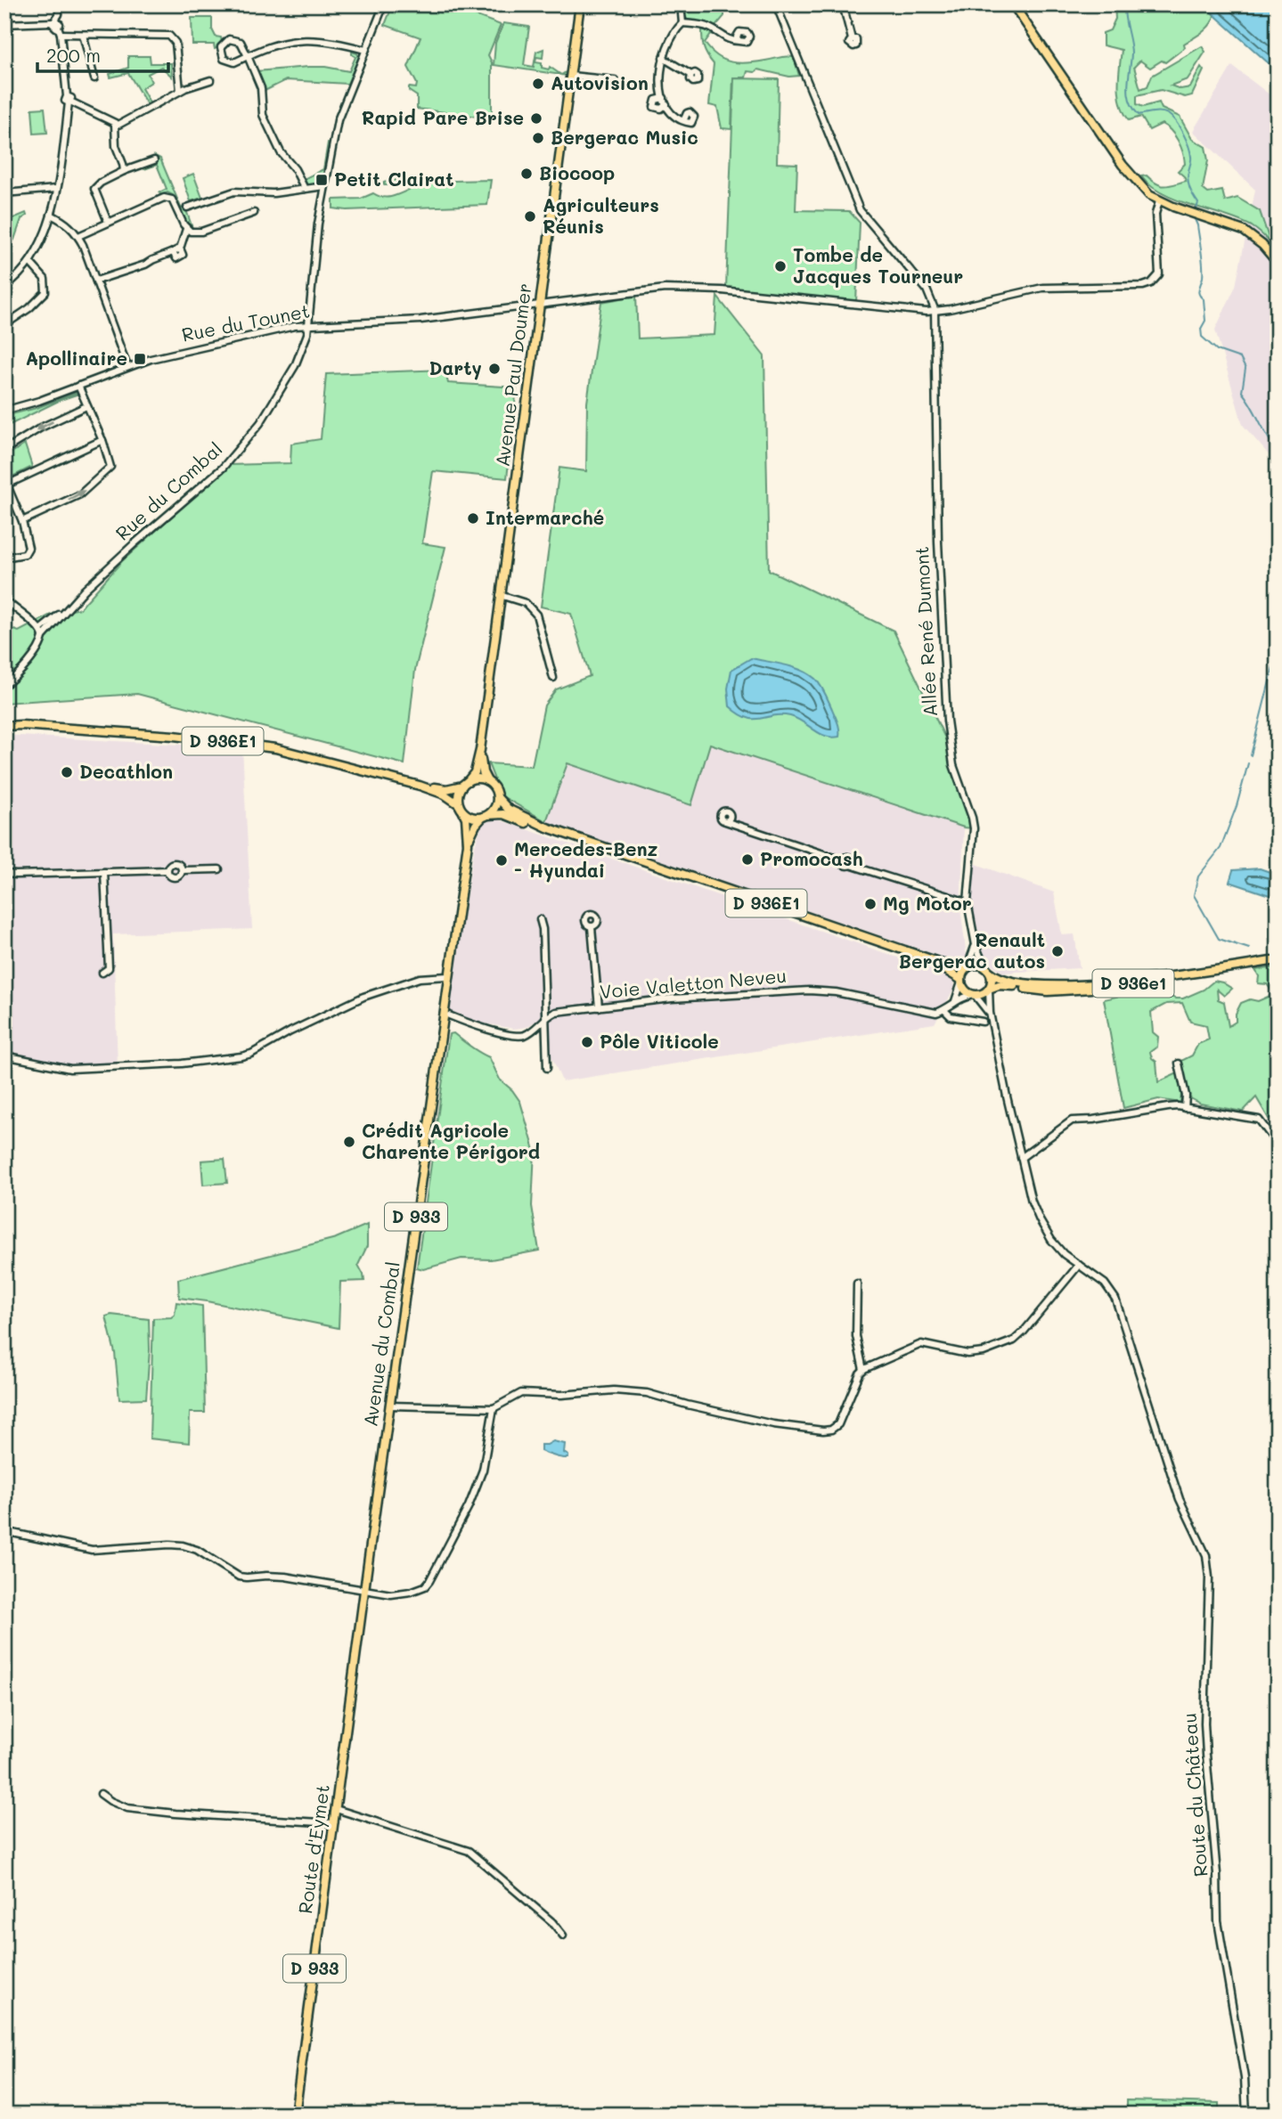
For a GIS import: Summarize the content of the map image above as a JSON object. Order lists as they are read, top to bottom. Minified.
{"streets":{"main road":["Avenue Paul Doumer","D 936E1","D 936e1","D 933","Avenue du Combal","Route d'Eymet"],"street":["Rue du Tounet","Rue du Combal","Allée René Dumont","Voie Valetton Neveu","Route du Château"]},"crossings":[["Rue du Tounet","Avenue Paul Doumer"],["Rue du Tounet","Rue du Combal"],["Rue du Tounet","Allée René Dumont"],["Allée René Dumont","D 936E1"],["Allée René Dumont","D 936e1"],["Allée René Dumont","Route du Château"],["D 936E1","D 936e1"],["D 936E1","D 933"],["D 936E1","Route du Château"],["D 936e1","Route du Château"],["D 933","Avenue du Combal"],["Avenue du Combal","Route d'Eymet"]],"places":{"other":["Autovision","Rapid Pare Brise","Bergerac Music","Biocoop","Agriculteurs Réunis","Tombe de Jacques Tourneur","Darty","Intermarché","Decathlon","Promocash","Mercedes-Benz - Hyundai","Mg Motor","Renault Bergerac autos","Pôle Viticole","Crédit Agricole Charente Périgord"],"transit":["Petit Clairat","Apollinaire"]},"scale_bar":"200 m"}
